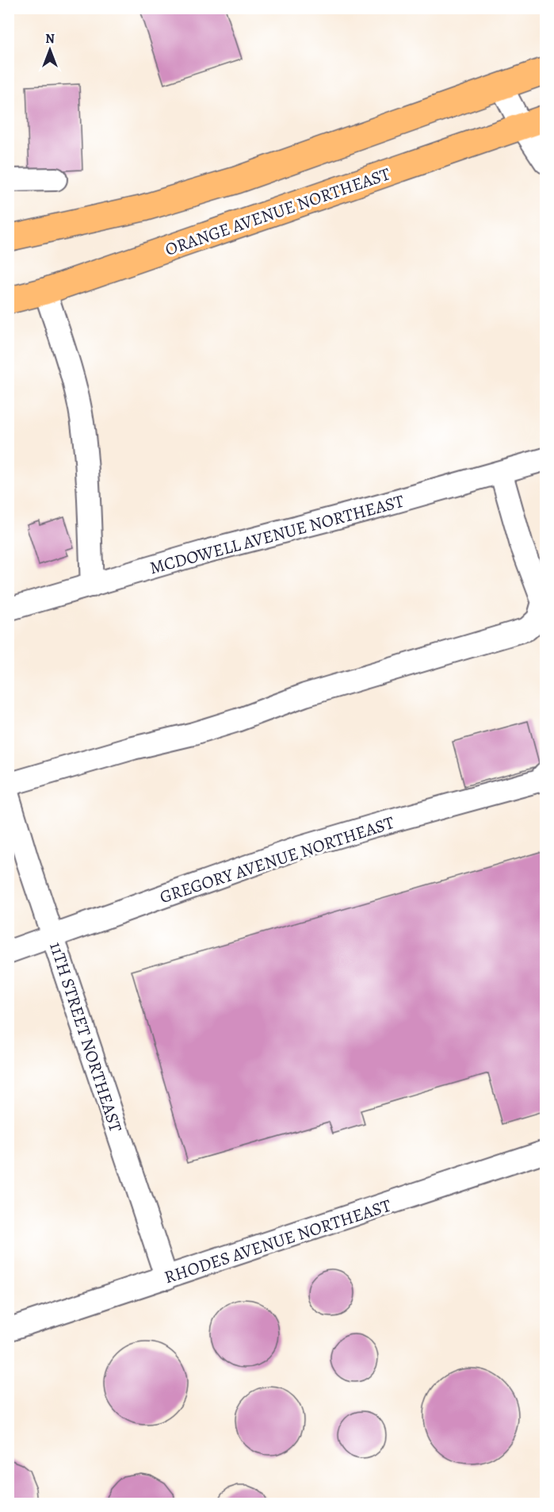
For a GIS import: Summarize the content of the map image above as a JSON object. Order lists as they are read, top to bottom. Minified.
{"streets":{"highway":["ORANGE AVENUE NORTHEAST"],"street":["MCDOWELL AVENUE NORTHEAST","GREGORY AVENUE NORTHEAST","11TH STREET NORTHEAST","RHODES AVENUE NORTHEAST"]},"crossings":[["GREGORY AVENUE NORTHEAST","11TH STREET NORTHEAST"],["11TH STREET NORTHEAST","RHODES AVENUE NORTHEAST"]],"north":"top"}
